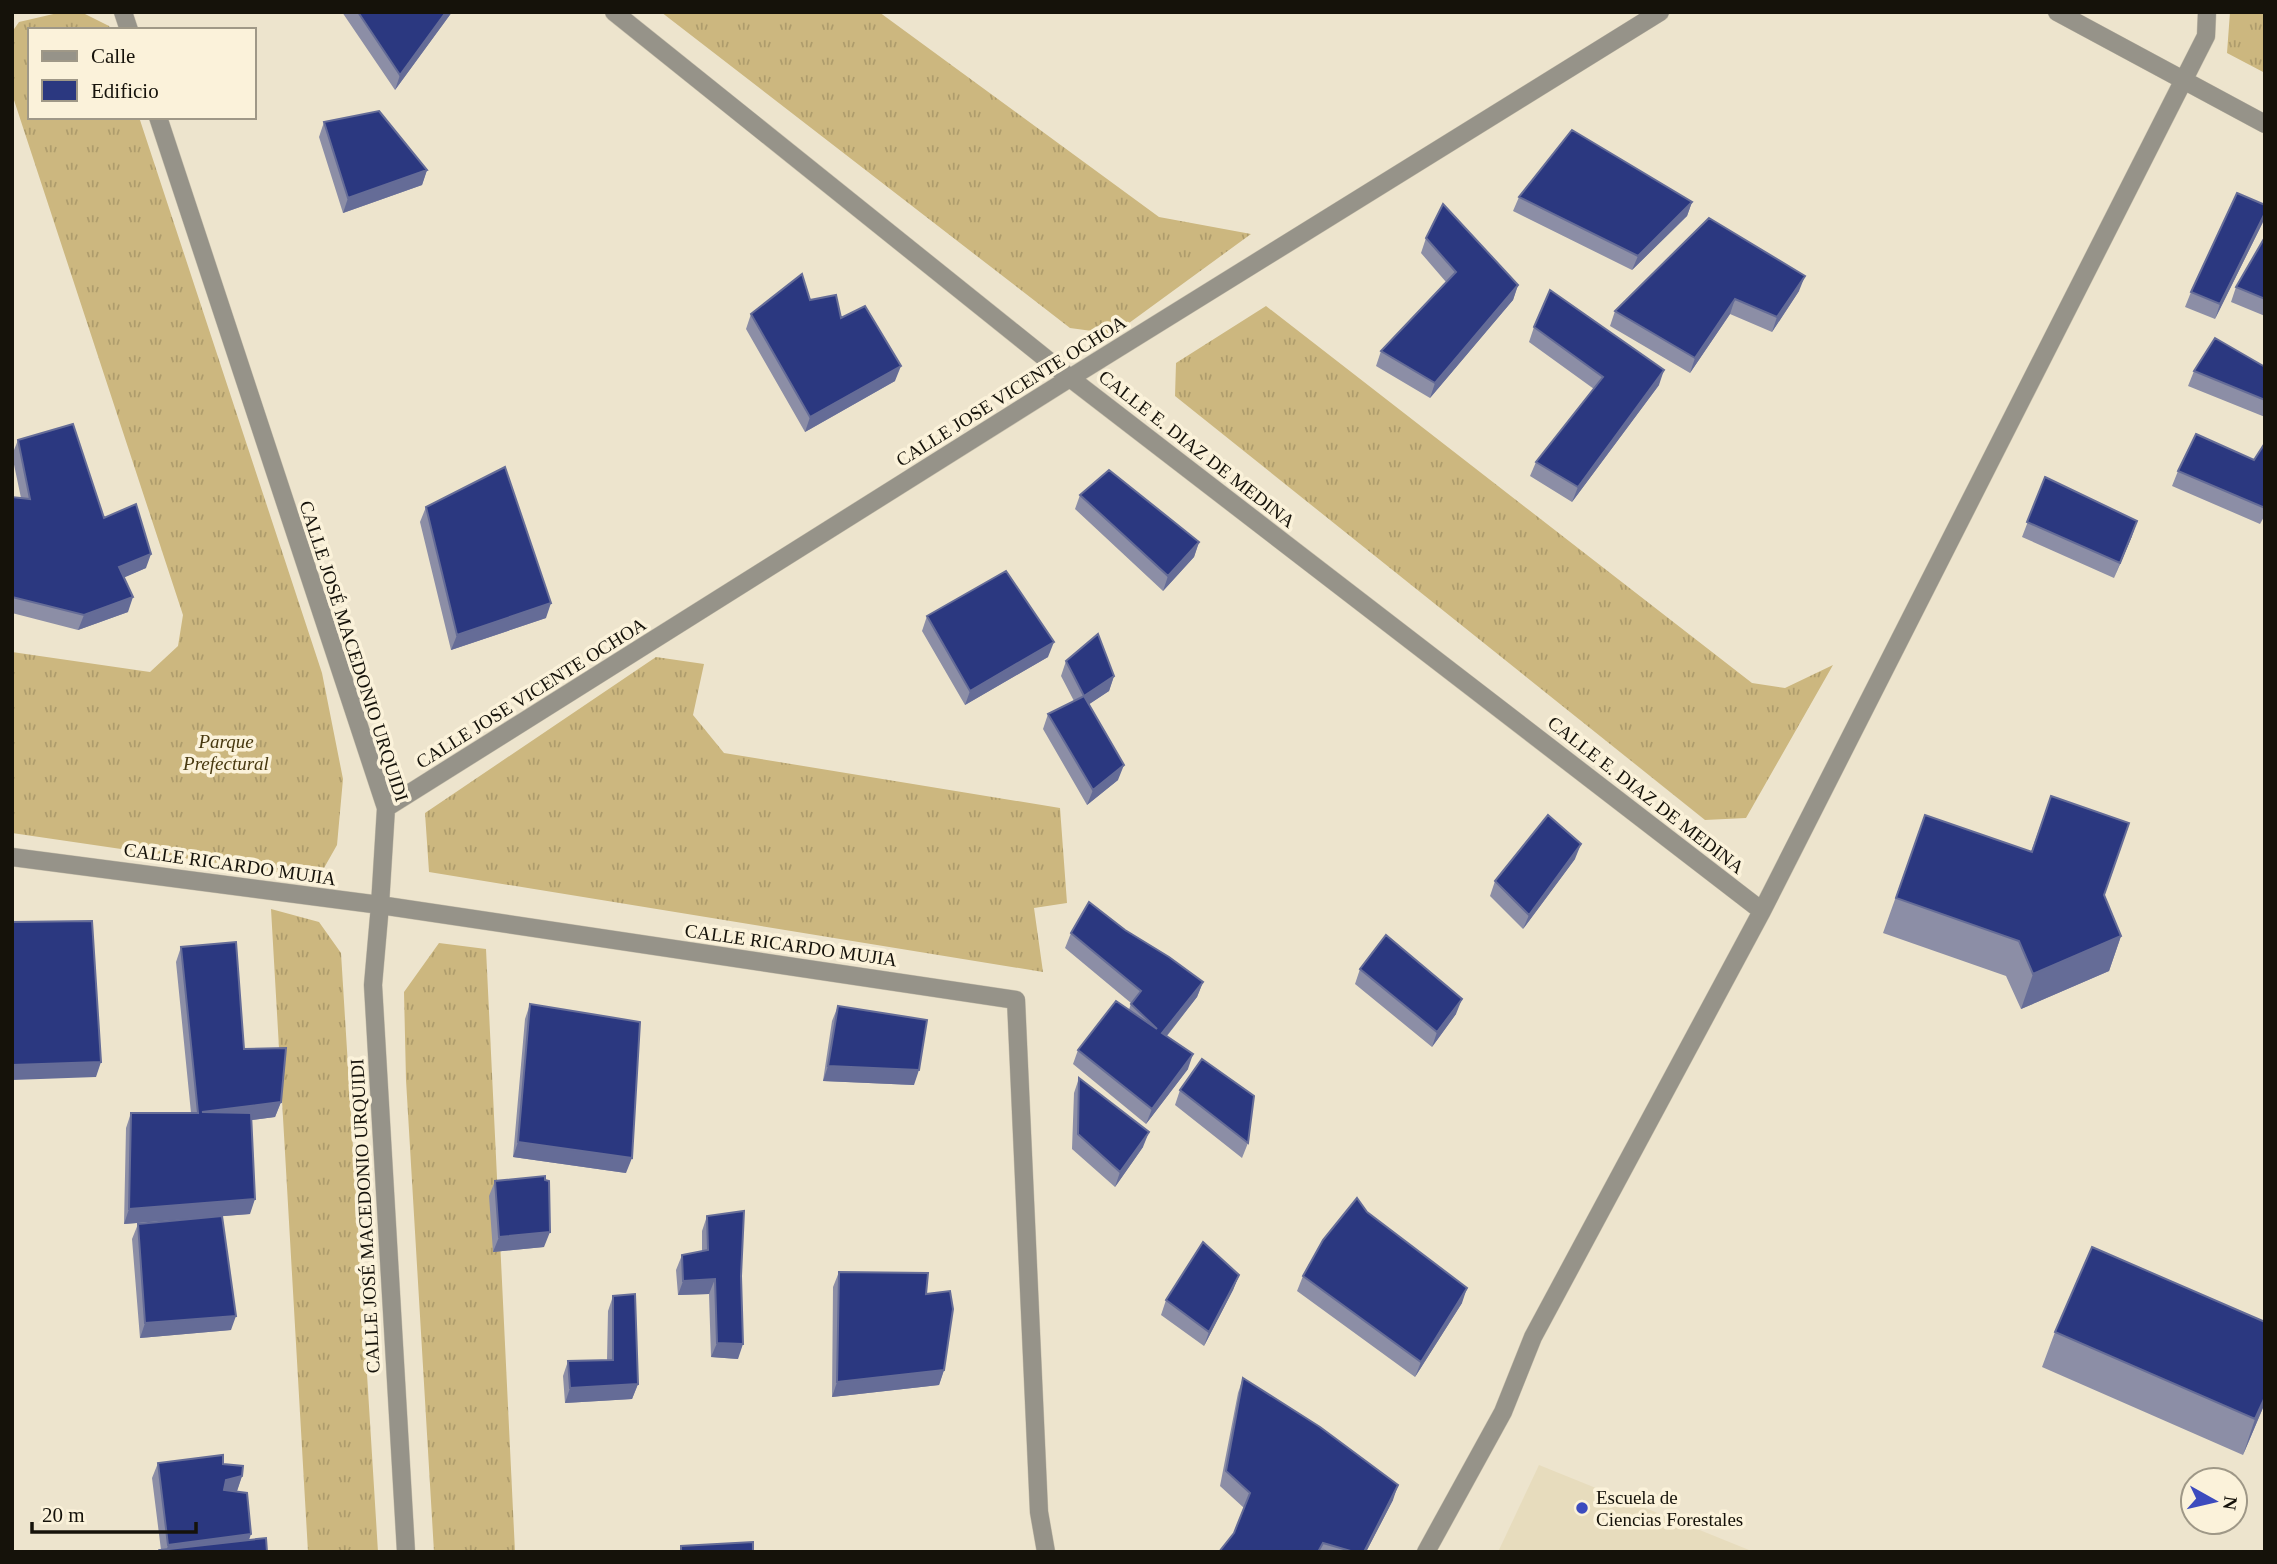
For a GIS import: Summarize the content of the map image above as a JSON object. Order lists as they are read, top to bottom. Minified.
{"streets":{"street":["CALLE JOSE VICENTE OCHOA","CALLE E. DIAZ DE MEDINA","CALLE JOSÉ MACEDONIO URQUIDI","CALLE RICARDO MUJIA"]},"crossings":[["CALLE JOSE VICENTE OCHOA","CALLE E. DIAZ DE MEDINA"],["CALLE JOSE VICENTE OCHOA","CALLE JOSÉ MACEDONIO URQUIDI"],["CALLE JOSÉ MACEDONIO URQUIDI","CALLE RICARDO MUJIA"]],"parks":["Parque Prefectural"],"places":["Escuela de Ciencias Forestales"],"legend":["Calle","Edificio"],"scale_bar":"20 m","north":"right"}
